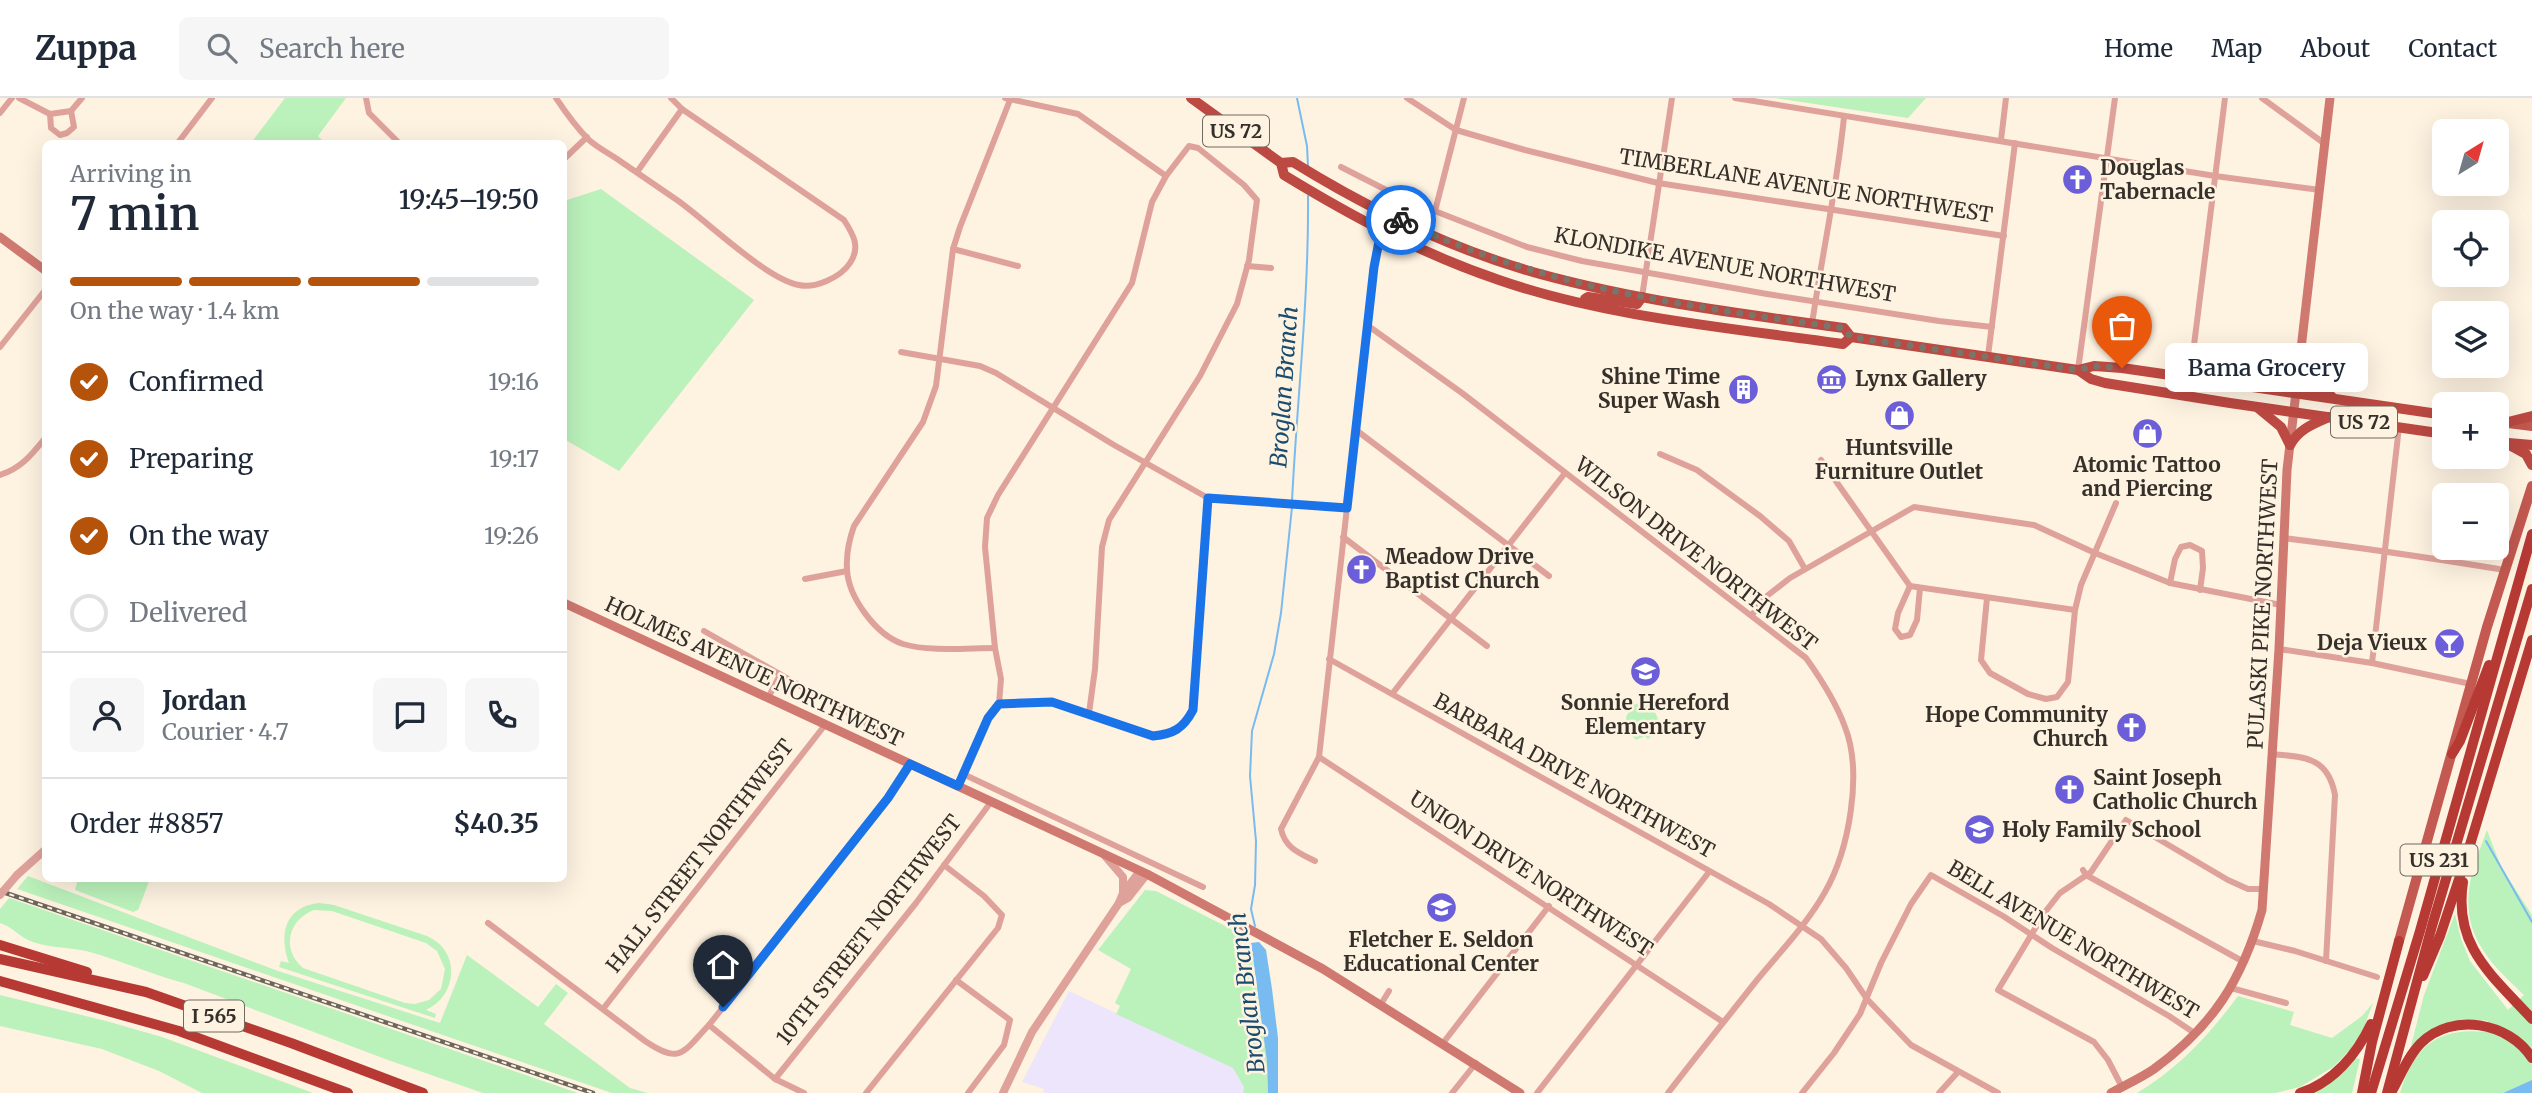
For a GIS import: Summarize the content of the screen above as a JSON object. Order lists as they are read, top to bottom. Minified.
{"streets":{"highway":["US 72","US 231","I 565"],"main road":["PULASKI PIKE NORTHWEST","HOLMES AVENUE NORTHWEST"],"street":["TIMBERLANE AVENUE NORTHWEST","KLONDIKE AVENUE NORTHWEST","WILSON DRIVE NORTHWEST","BARBARA DRIVE NORTHWEST","HALL STREET NORTHWEST","UNION DRIVE NORTHWEST","10TH STREET NORTHWEST","BELL AVENUE NORTHWEST"]},"crossings":[["US 72","PULASKI PIKE NORTHWEST"],["WILSON DRIVE NORTHWEST","BARBARA DRIVE NORTHWEST"],["WILSON DRIVE NORTHWEST","UNION DRIVE NORTHWEST"],["PULASKI PIKE NORTHWEST","BELL AVENUE NORTHWEST"],["HOLMES AVENUE NORTHWEST","HALL STREET NORTHWEST"],["HOLMES AVENUE NORTHWEST","10TH STREET NORTHWEST"],["BARBARA DRIVE NORTHWEST","BELL AVENUE NORTHWEST"]],"water":["Broglan Branch"],"places":{"church":["Douglas Tabernacle","Meadow Drive Baptist Church","Hope Community Church","Saint Joseph Catholic Church"],"other":["Bama Grocery"],"museum":["Lynx Gallery"],"building":["Shine Time Super Wash"],"shop":["Huntsville Furniture Outlet","Atomic Tattoo and Piercing"],"bar":["Deja Vieux"],"school or university":["Sonnie Hereford Elementary","Holy Family School","Fletcher E. Seldon Educational Center"]},"north":"top right","page":{"header":"Zuppa","search":"Search here","nav":["Home","Map","About","Contact"],"map_buttons":["+","−"],"heading":["7 min","Arriving in","19:45–19:50"],"panel":["Jordan","Courier · 4.7","Order #8857","$40.35"],"bar":"On the way · 1.4 km","bubble":"Bama Grocery","list":[["Confirmed","19:16"],["Preparing","19:17"],["On the way","19:26"],"Delivered"]}}
